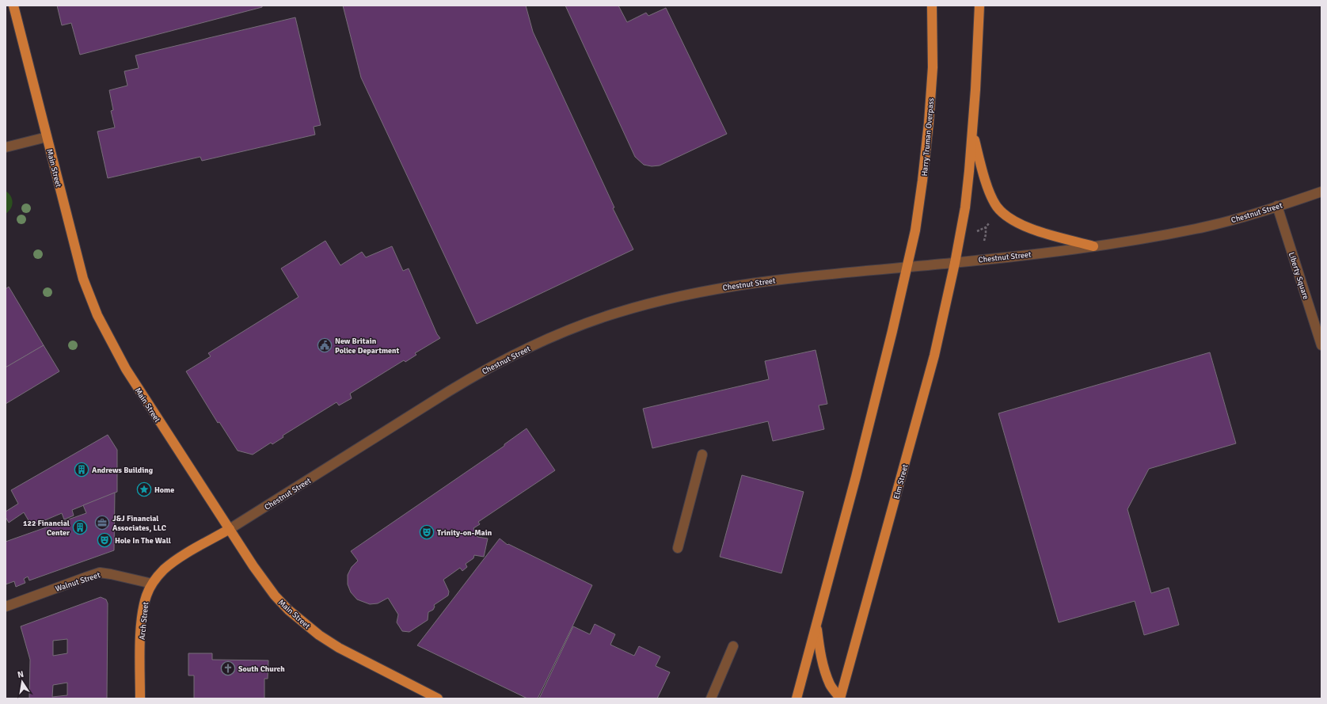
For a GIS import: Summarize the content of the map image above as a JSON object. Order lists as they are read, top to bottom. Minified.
{"streets":{"main road":["Harry Truman Overpass","Main Street","Elm Street","Arch Street"],"street":["Chestnut Street","Liberty Square","Walnut Street"]},"crossings":[["Harry Truman Overpass","Chestnut Street"],["Main Street","Chestnut Street"],["Main Street","Arch Street"],["Chestnut Street","Liberty Square"],["Chestnut Street","Elm Street"],["Chestnut Street","Arch Street"],["Walnut Street","Arch Street"]],"places":{"public building":["New Britain Police Department"],"building":["Andrews Building","122 Financial Center"],"place":["Home"],"office":["J&J Financial Associates, LLC"],"theatre":["Trinity-on-Main","Hole In The Wall"],"church":["South Church"]},"north":"top"}
